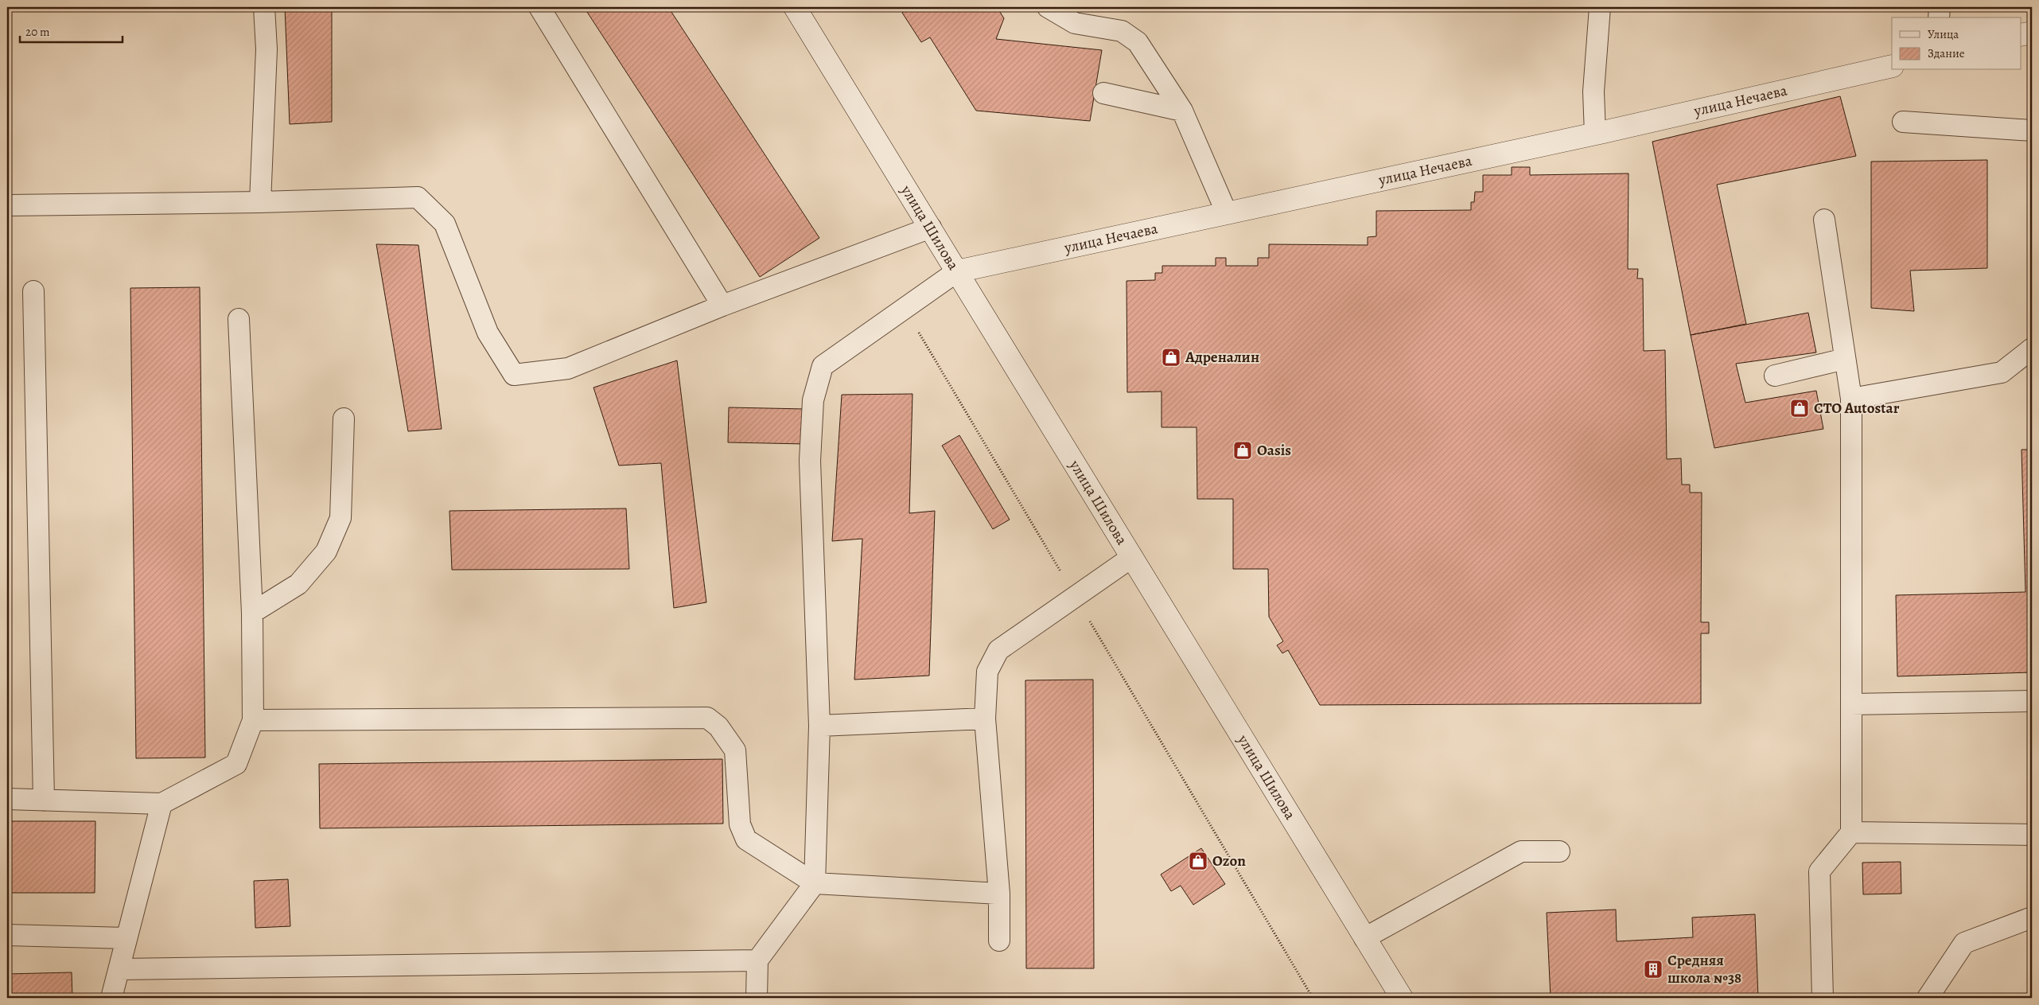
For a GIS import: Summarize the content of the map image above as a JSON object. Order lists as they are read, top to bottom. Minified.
{"streets":{"main road":["улица Нечаева","улица Шилова"]},"crossings":[["улица Нечаева","улица Шилова"]],"places":{"shop":["Адреналин","СТО Autostar","Oasis","Ozon"],"building":["Средняя школа №38"]},"legend":["Улица","Здание"],"scale_bar":"20 m"}
